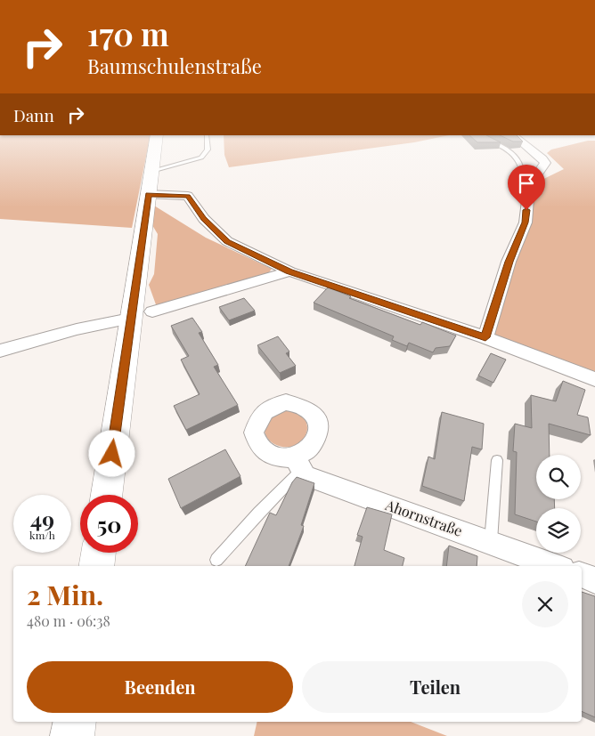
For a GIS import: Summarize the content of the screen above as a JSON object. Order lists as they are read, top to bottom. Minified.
{"streets":{"street":["Ahornstraße"]},"page":{"turn":["170 m","Baumschulenstraße"],"then":"Dann","speed":"49 km/h","limit":"50","heading":["2 Min.","480 m · 06:38"],"buttons":["Beenden","Teilen"]}}
